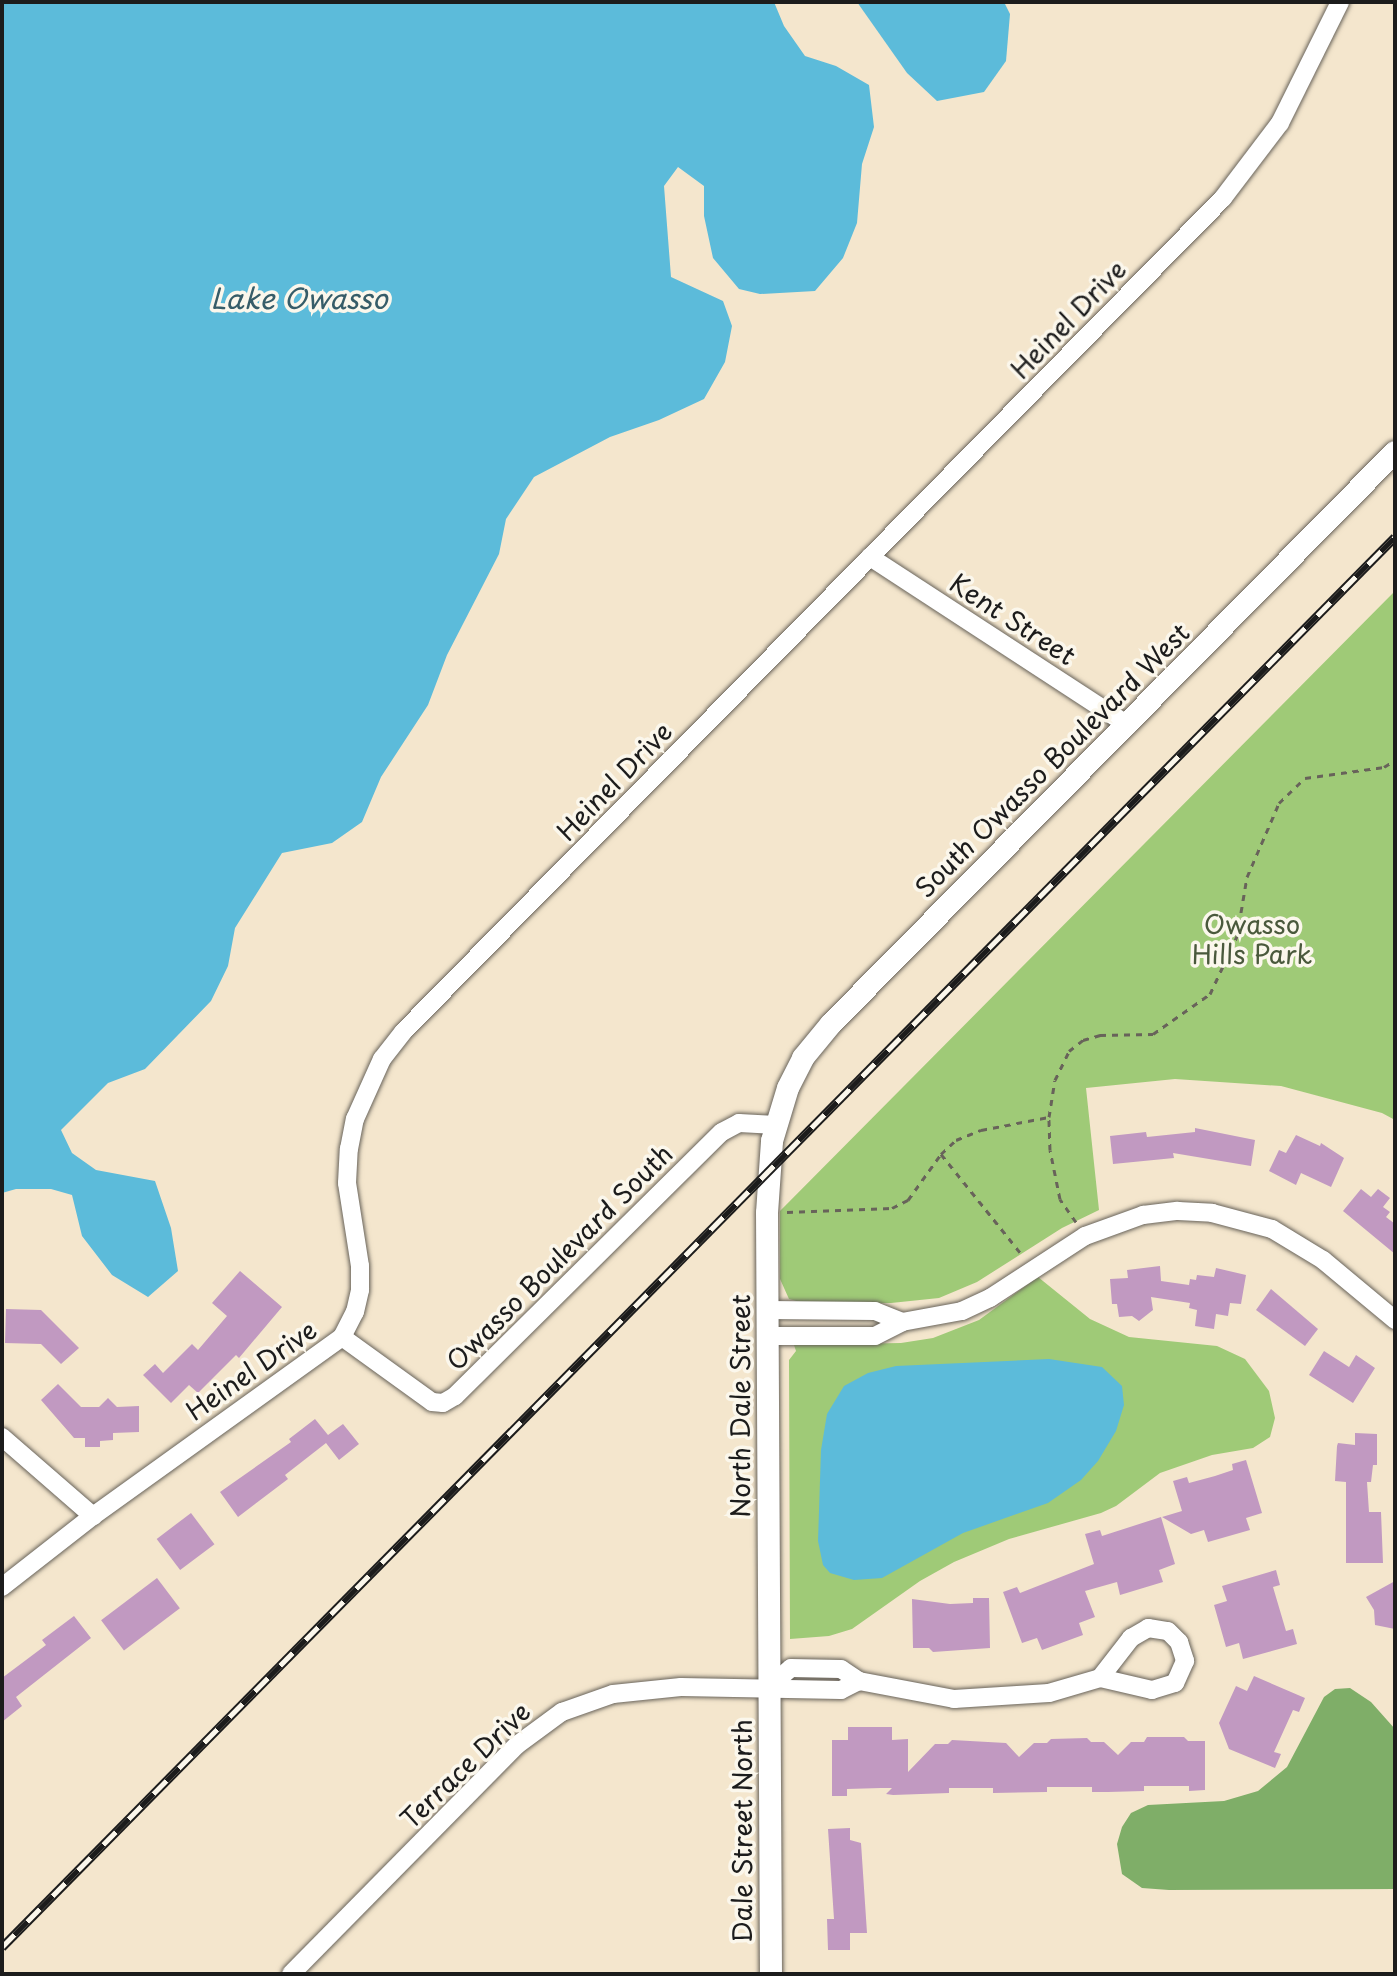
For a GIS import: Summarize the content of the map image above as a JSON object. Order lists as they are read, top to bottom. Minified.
{"streets":{"street":["Heinel Drive","Kent Street","South Owasso Boulevard West","Owasso Boulevard South","North Dale Street","Terrace Drive","Dale Street North"]},"crossings":[["Heinel Drive","Kent Street"],["Heinel Drive","Owasso Boulevard South"],["Kent Street","South Owasso Boulevard West"],["South Owasso Boulevard West","Owasso Boulevard South"],["South Owasso Boulevard West","North Dale Street"],["Owasso Boulevard South","North Dale Street"],["North Dale Street","Terrace Drive"],["North Dale Street","Dale Street North"],["Terrace Drive","Dale Street North"]],"water":["Lake Owasso"],"parks":["Owasso Hills Park"]}
